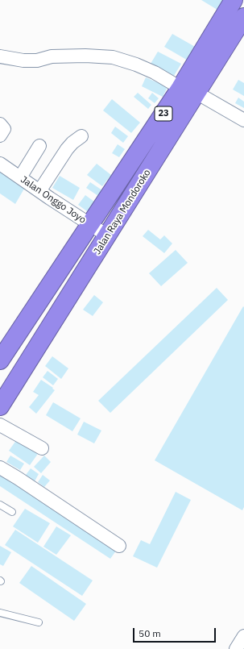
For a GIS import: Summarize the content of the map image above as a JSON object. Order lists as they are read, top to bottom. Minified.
{"streets":{"highway":["23","Jalan Raya Mondoroko"],"street":["Jalan Onggo Joyo"]},"crossings":[["Jalan Onggo Joyo","Jalan Raya Mondoroko"]],"scale_bar":"50 m"}
